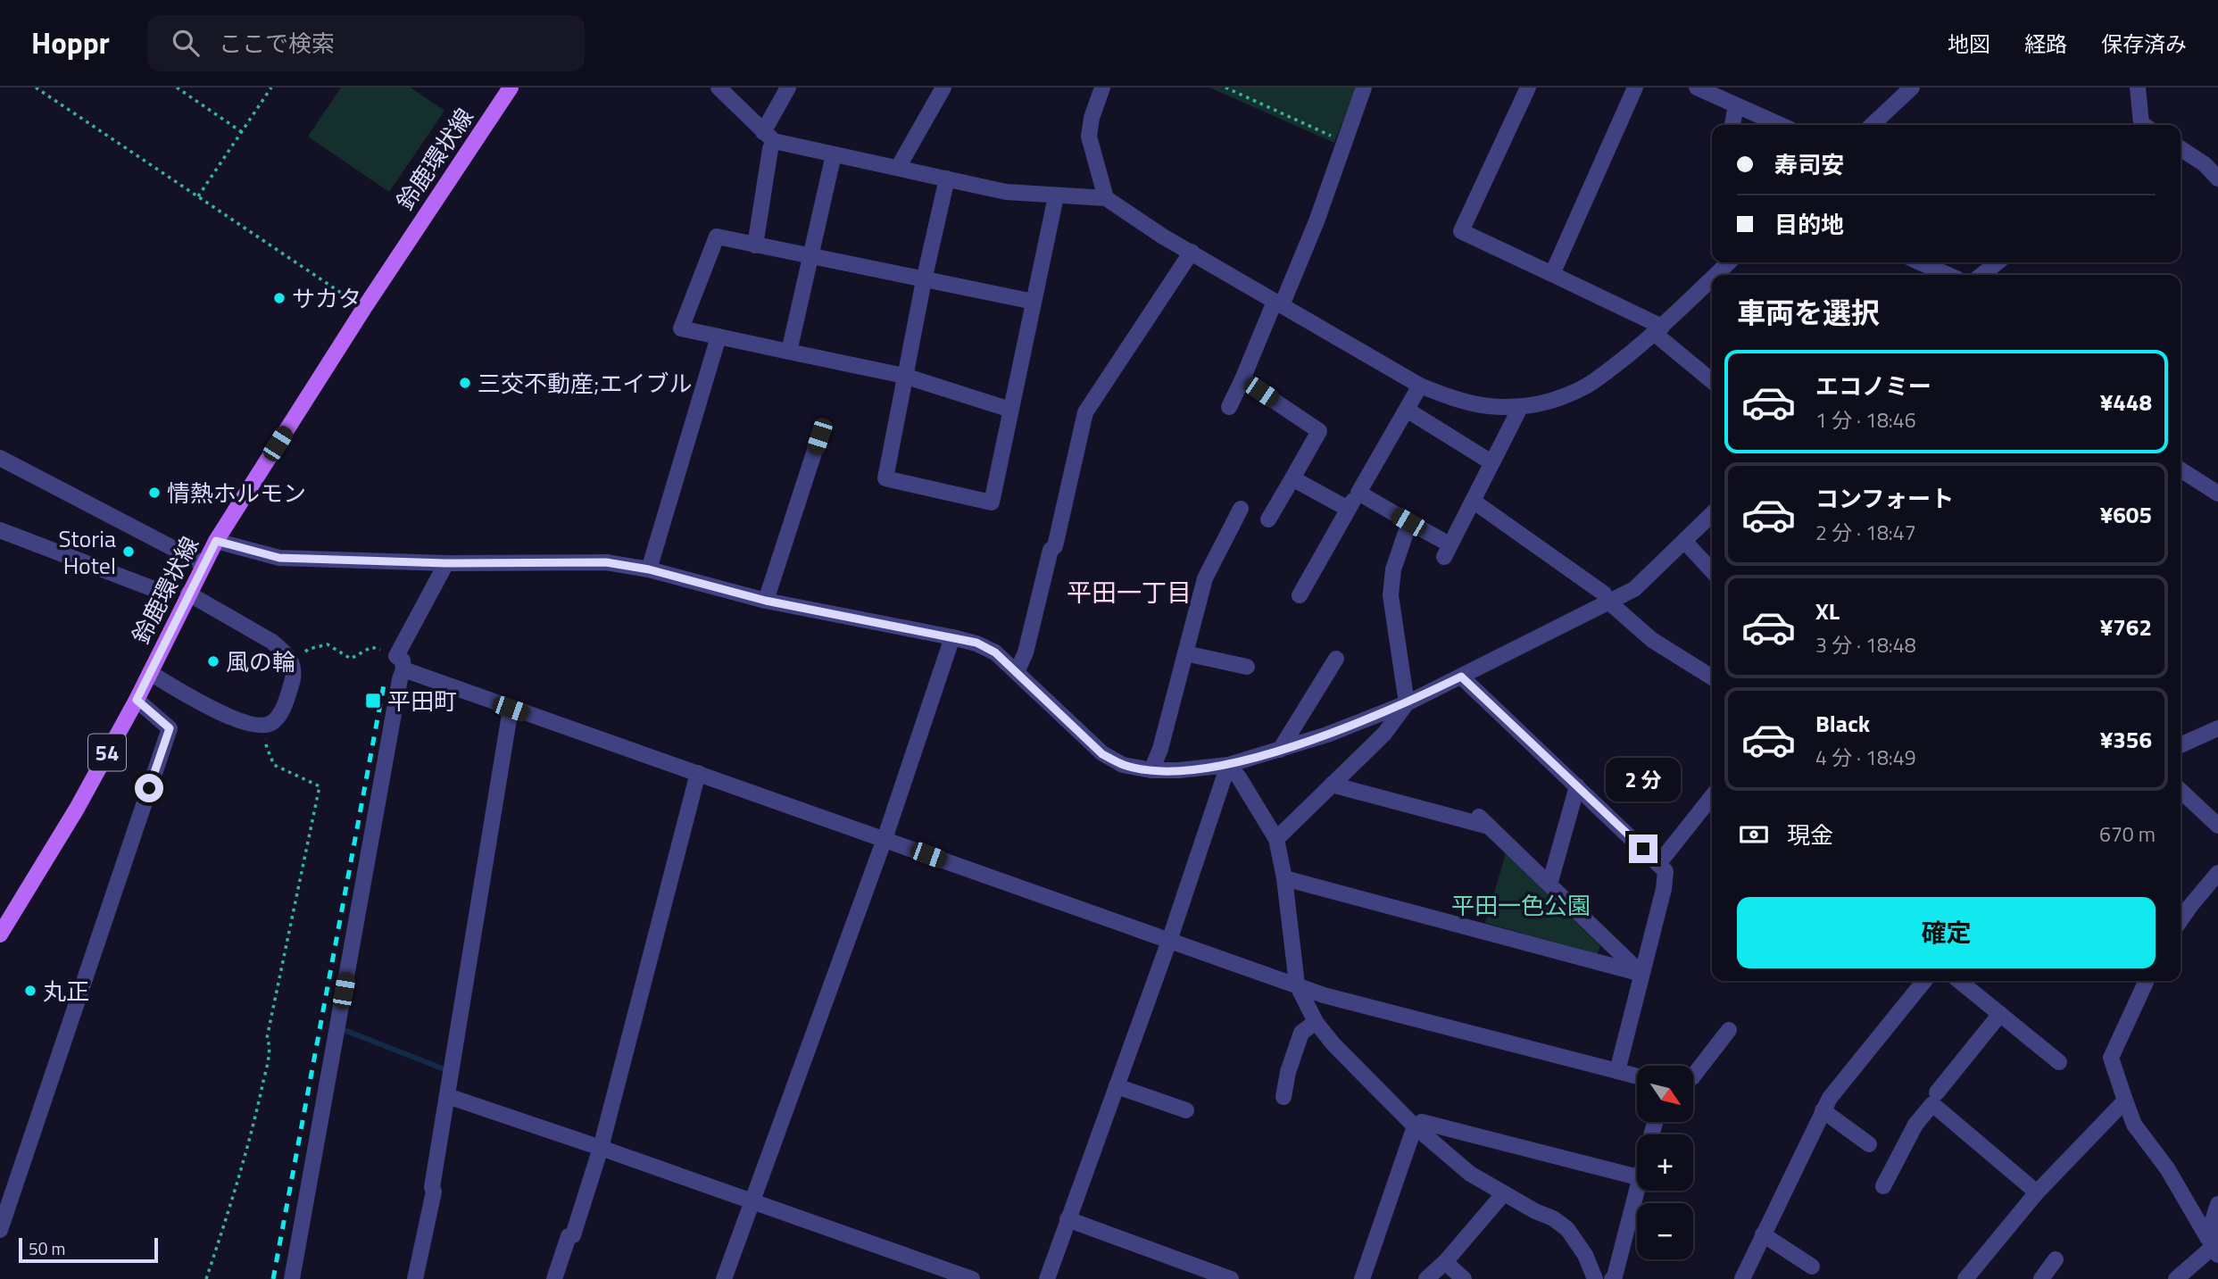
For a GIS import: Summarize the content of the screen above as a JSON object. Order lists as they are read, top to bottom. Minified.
{"streets":{"main road":["鈴鹿環状線","54"]},"districts":["平田一丁目"],"parks":["平田一色公園"],"places":{"other":["サカタ","三交不動産;エイブル","情熱ホルモン","Storia Hotel","風の輪","丸正"],"transit":["平田町"]},"scale_bar":"50 m","north":"bottom right","page":{"header":"Hoppr","search":"ここで検索","nav":["地図","経路","保存済み"],"banner":["寿司安","目的地"],"heading":"車両を選択","list":[{"name":"エコノミー","note":"1 分 · 18:46","value":"¥448"},{"name":"コンフォート","note":"2 分 · 18:47","value":"¥605"},{"name":"XL","note":"3 分 · 18:48","value":"¥762"},{"name":"Black","note":"4 分 · 18:49","value":"¥356"}],"bubble":"2 分","pay":["現金","670 m"],"buttons":"確定","map_buttons":["+","−"],"scale":"50 m"}}
